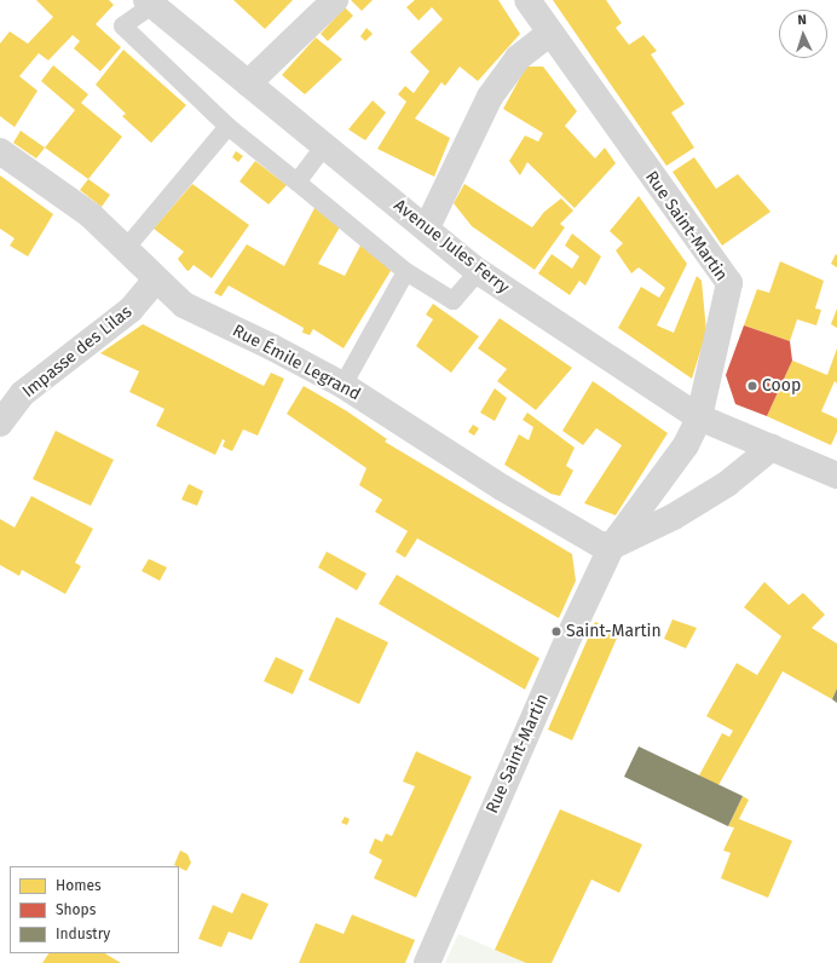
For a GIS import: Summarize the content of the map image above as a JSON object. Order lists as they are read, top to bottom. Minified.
{"streets":{"street":["Rue Saint-Martin","Avenue Jules Ferry","Impasse des Lilas","Rue Émile Legrand"]},"crossings":[["Rue Saint-Martin","Avenue Jules Ferry"],["Rue Saint-Martin","Rue Émile Legrand"],["Impasse des Lilas","Rue Émile Legrand"]],"places":["Coop","Saint-Martin"],"legend":["Homes","Shops","Industry"],"north":"top"}
